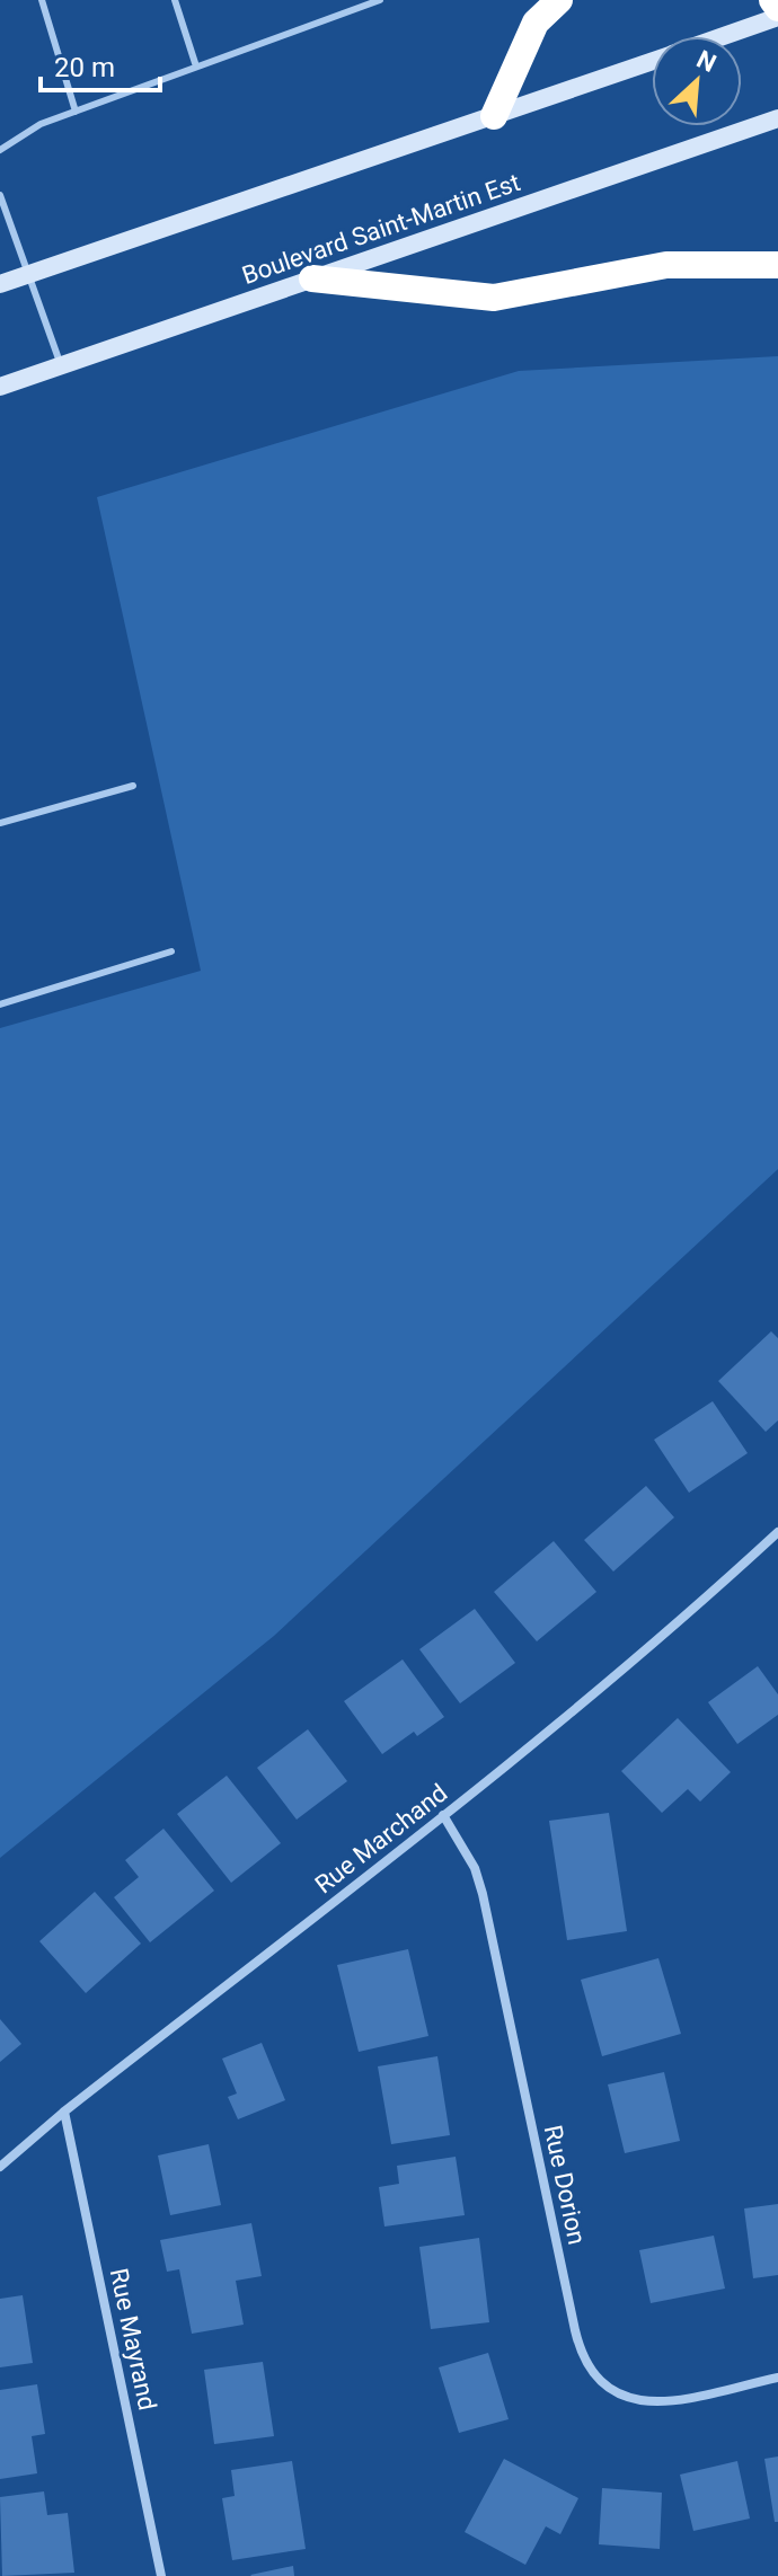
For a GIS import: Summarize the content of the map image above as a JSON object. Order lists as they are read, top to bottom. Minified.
{"streets":{"main road":["Boulevard Saint-Martin Est"],"street":["Rue Marchand","Rue Dorion","Rue Mayrand"]},"crossings":[["Rue Marchand","Rue Dorion"],["Rue Marchand","Rue Mayrand"]],"scale_bar":"20 m","north":"top right"}
